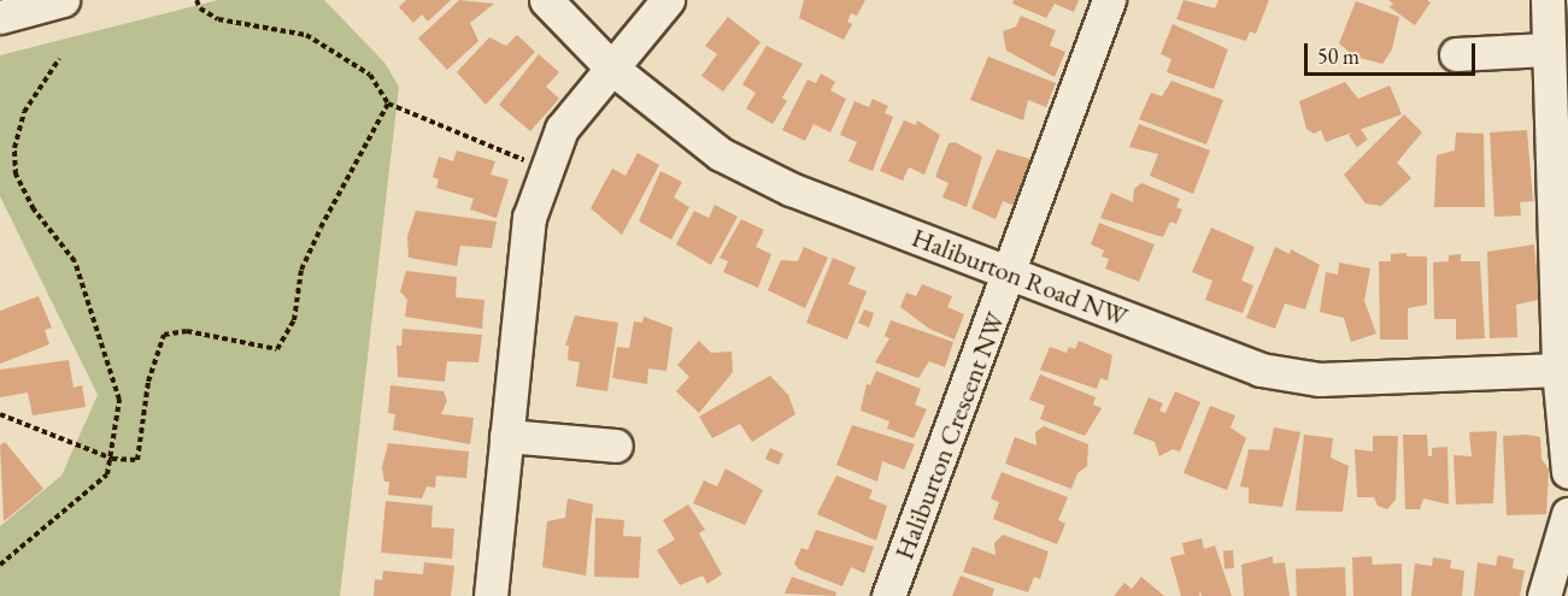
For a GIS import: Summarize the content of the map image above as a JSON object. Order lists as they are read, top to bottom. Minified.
{"streets":{"street":["Haliburton Road NW","Haliburton Crescent NW"]},"crossings":[["Haliburton Road NW","Haliburton Crescent NW"]],"scale_bar":"50 m"}
